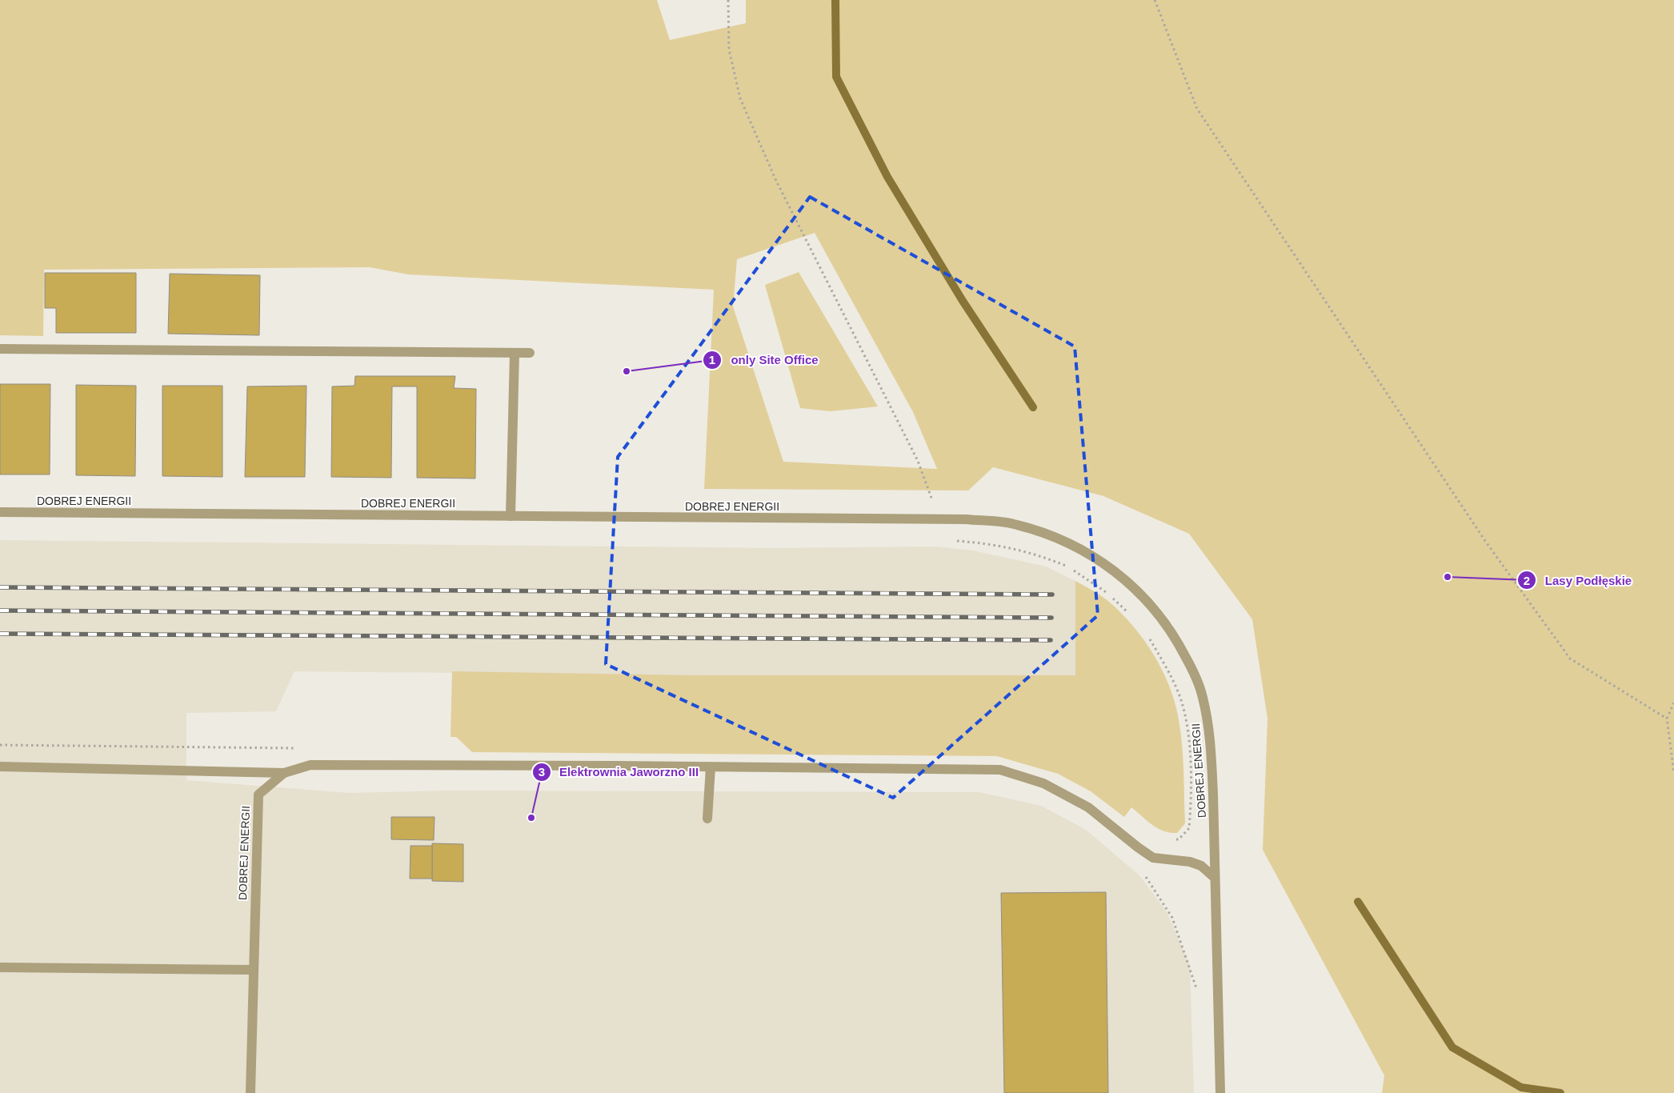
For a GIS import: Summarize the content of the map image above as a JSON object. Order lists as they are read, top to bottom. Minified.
{"streets":{"street":["DOBREJ ENERGII"]},"places":["only Site Office","Lasy Podłęskie","Elektrownia Jaworzno III"]}
